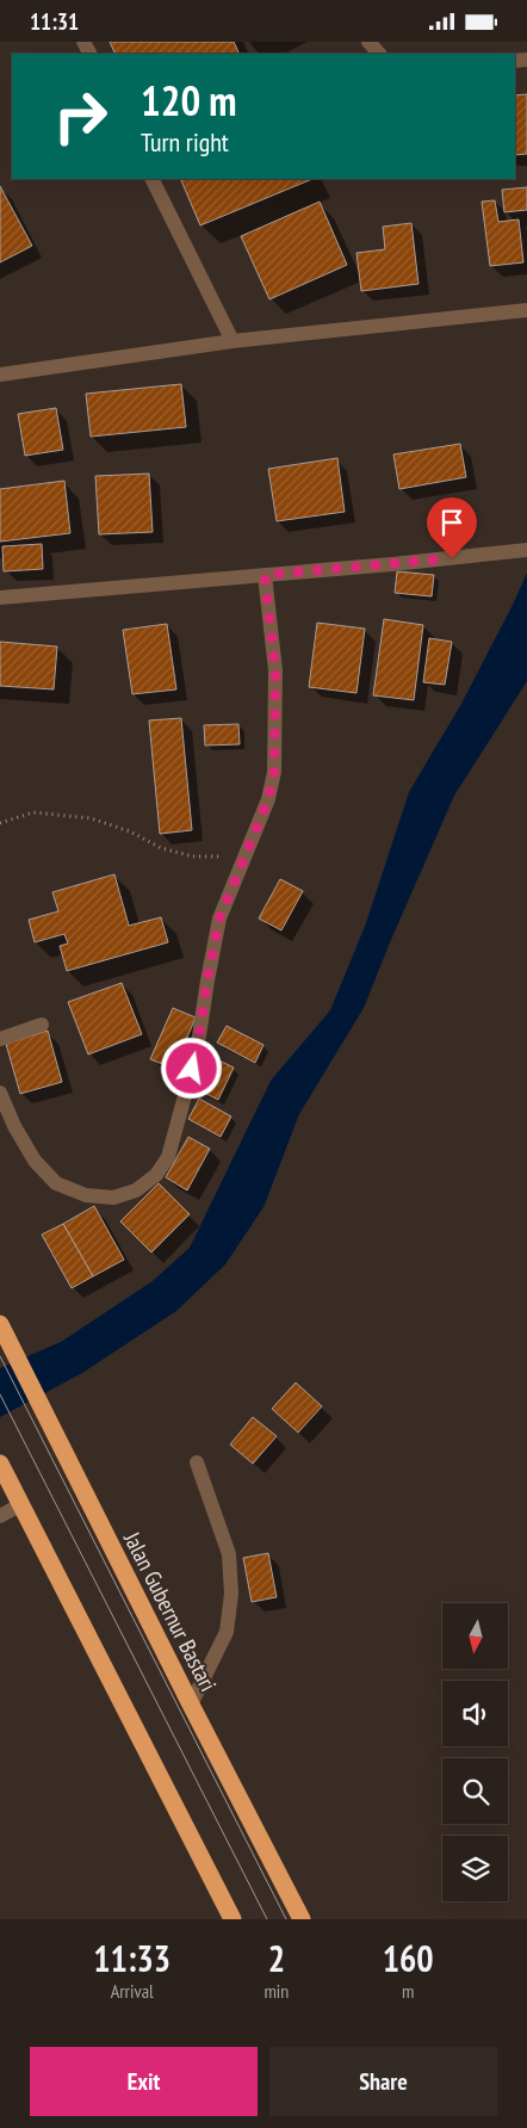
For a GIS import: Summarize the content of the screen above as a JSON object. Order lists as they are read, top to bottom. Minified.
{"streets":{"highway":["Jalan Gubernur Bastari"]},"north":"bottom","page":{"status":"11:31","turn":["120 m","Turn right"],"eta":["11:33","Arrival","2","min","160","m"],"buttons":["Exit","Share"]}}
